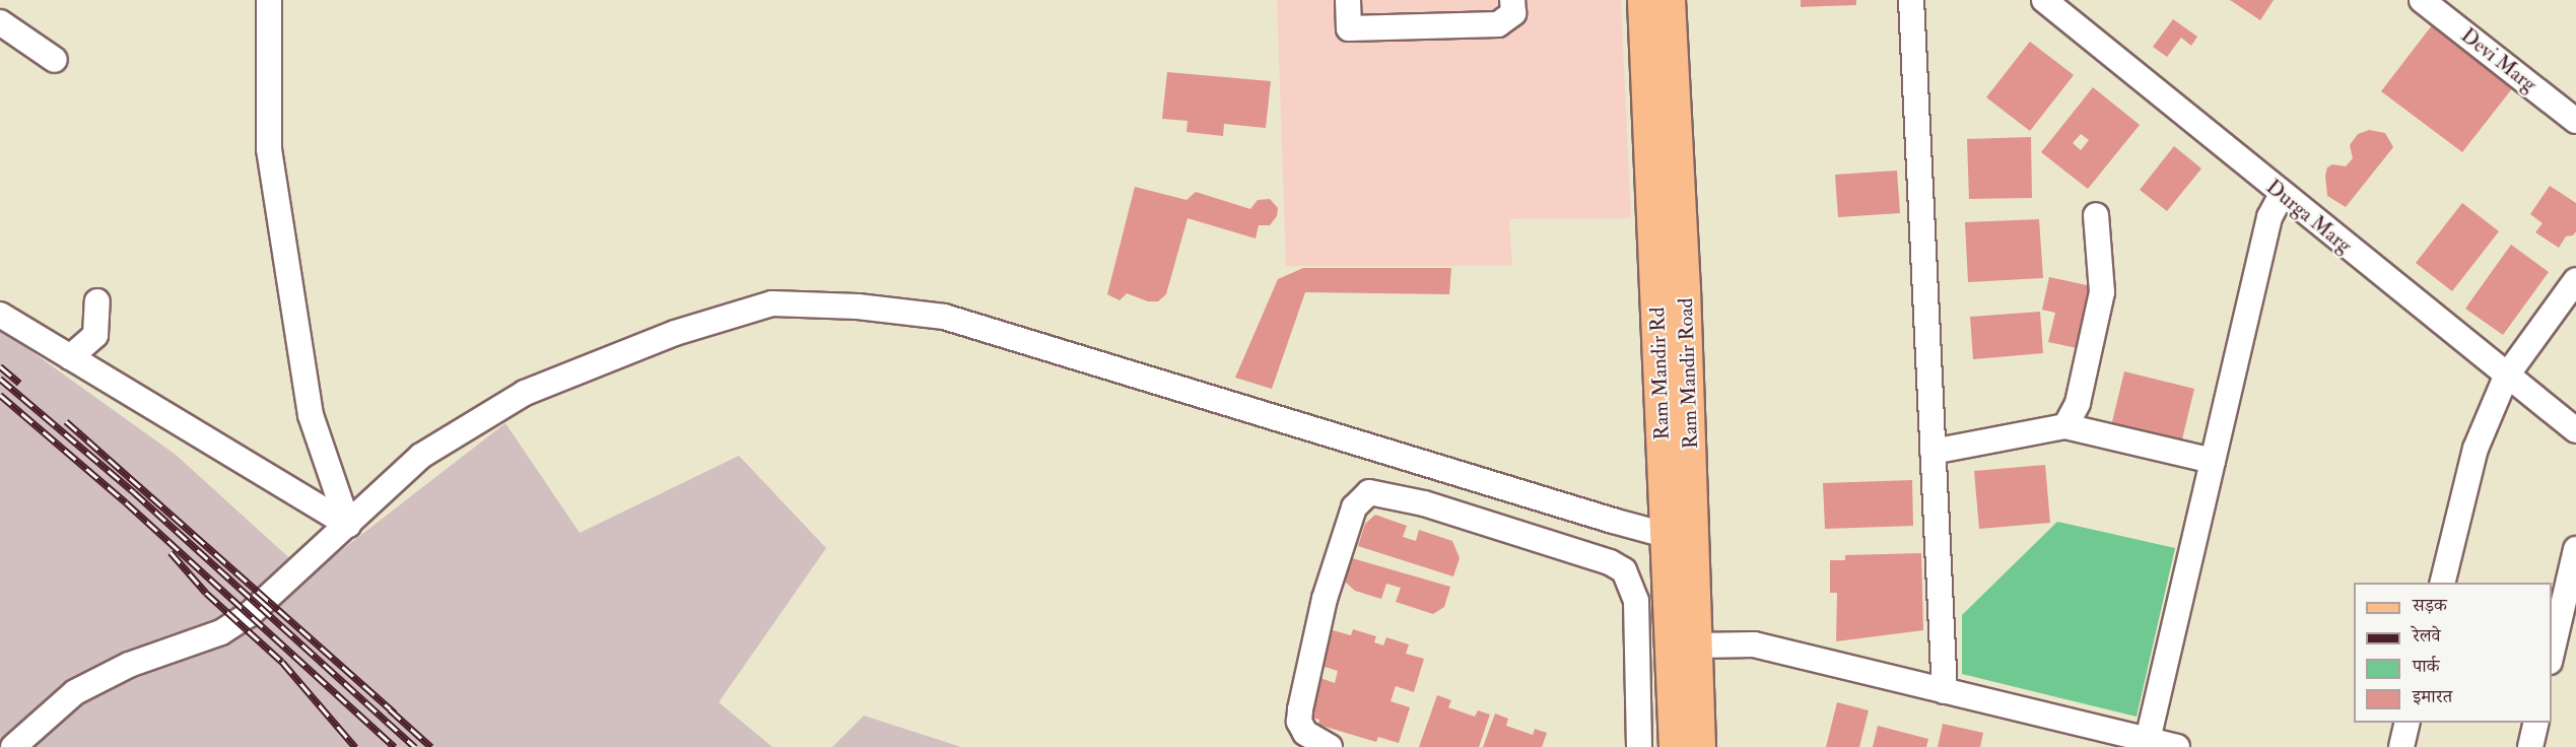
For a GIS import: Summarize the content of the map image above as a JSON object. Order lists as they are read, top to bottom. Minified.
{"streets":{"main road":["Ram Mandir Rd","Ram Mandir Road"],"street":["Devi Marg","Durga Marg"]},"crossings":[["Ram Mandir Rd","Ram Mandir Road"]],"legend":["सड़क","रेलवे","पार्क","इमारत"]}
